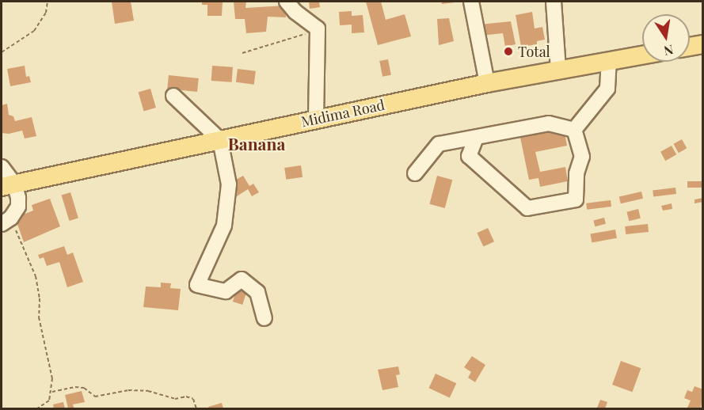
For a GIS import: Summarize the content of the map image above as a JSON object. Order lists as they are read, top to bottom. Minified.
{"streets":{"main road":["Midima Road"]},"districts":["Banana"],"places":["Total"],"north":"bottom"}
